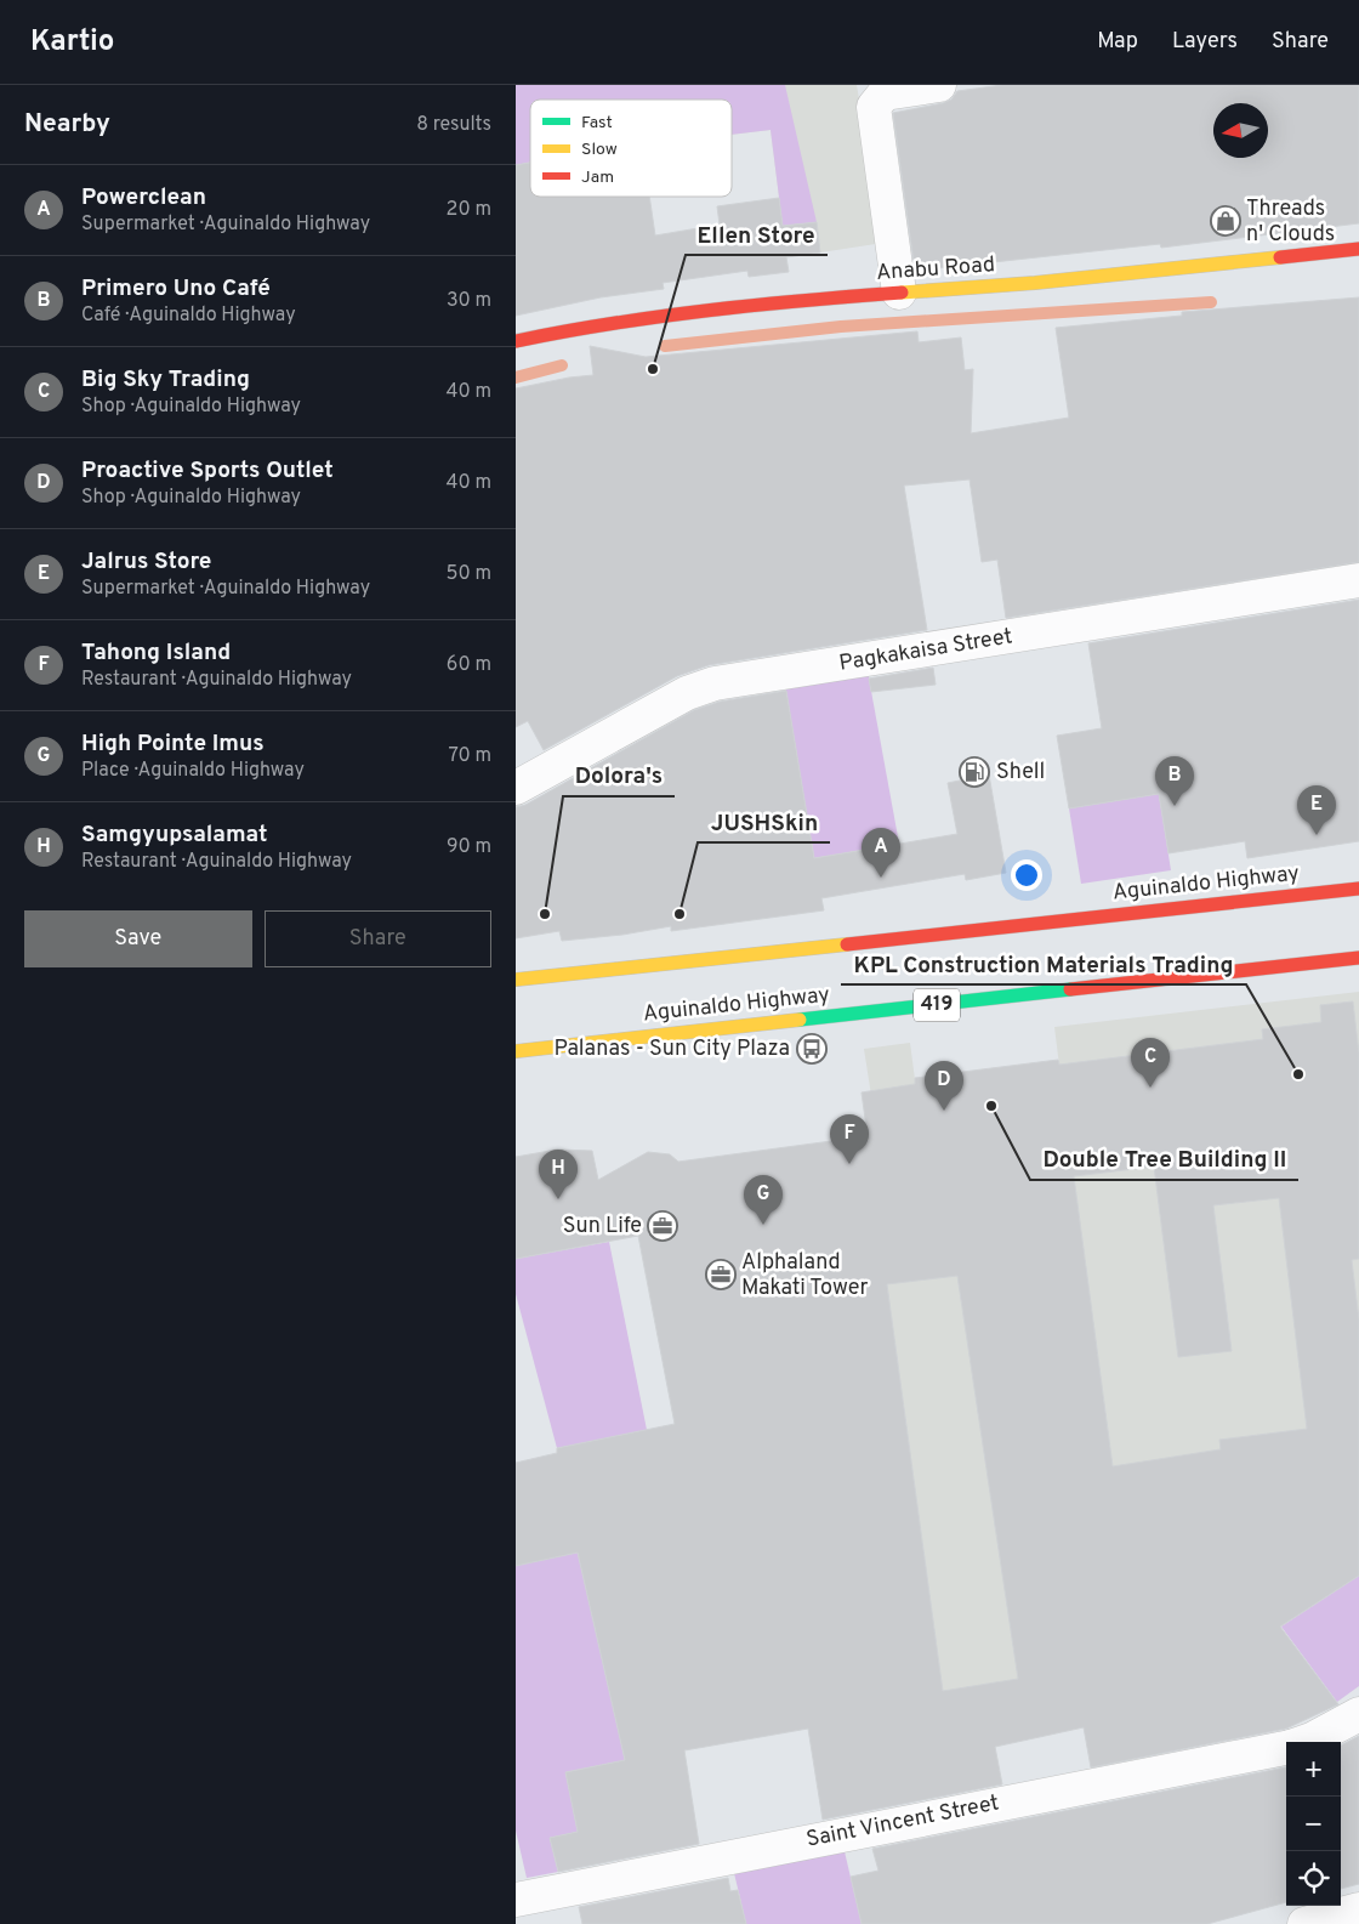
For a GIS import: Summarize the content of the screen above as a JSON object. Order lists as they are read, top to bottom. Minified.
{"streets":{"main road":["Anabu Road","Aguinaldo Highway","419"],"street":["Pagkakaisa Street","Saint Vincent Street"]},"places":{"shop":["Threads n' Clouds"],"other":["Ellen Store","Dolora's","JUSHSkin","KPL Construction Materials Trading","Double Tree Building II"],"fuel station":["Shell"],"bus stop":["Palanas - Sun City Plaza"],"office":["Sun Life","Alphaland Makati Tower"]},"legend":["Fast","Slow","Jam"],"north":"left","page":{"header":"Kartio","nav":["Map","Layers","Share"],"heading":["Nearby","8 results"],"list":[{"mark":"A","name":"Powerclean","note":"Supermarket · Aguinaldo Highway","value":"20 m"},{"mark":"B","name":"Primero Uno Café","note":"Café · Aguinaldo Highway","value":"30 m"},{"mark":"C","name":"Big Sky Trading","note":"Shop · Aguinaldo Highway","value":"40 m"},{"mark":"D","name":"Proactive Sports Outlet","note":"Shop · Aguinaldo Highway","value":"40 m"},{"mark":"E","name":"Jalrus Store","note":"Supermarket · Aguinaldo Highway","value":"50 m"},{"mark":"F","name":"Tahong Island","note":"Restaurant · Aguinaldo Highway","value":"60 m"},{"mark":"G","name":"High Pointe Imus","note":"Place · Aguinaldo Highway","value":"70 m"},{"mark":"H","name":"Samgyupsalamat","note":"Restaurant · Aguinaldo Highway","value":"90 m"}],"pins":["B","E","A","C","D","F","H","G"],"buttons":["Save","Share"],"map_buttons":["+","−"]}}
